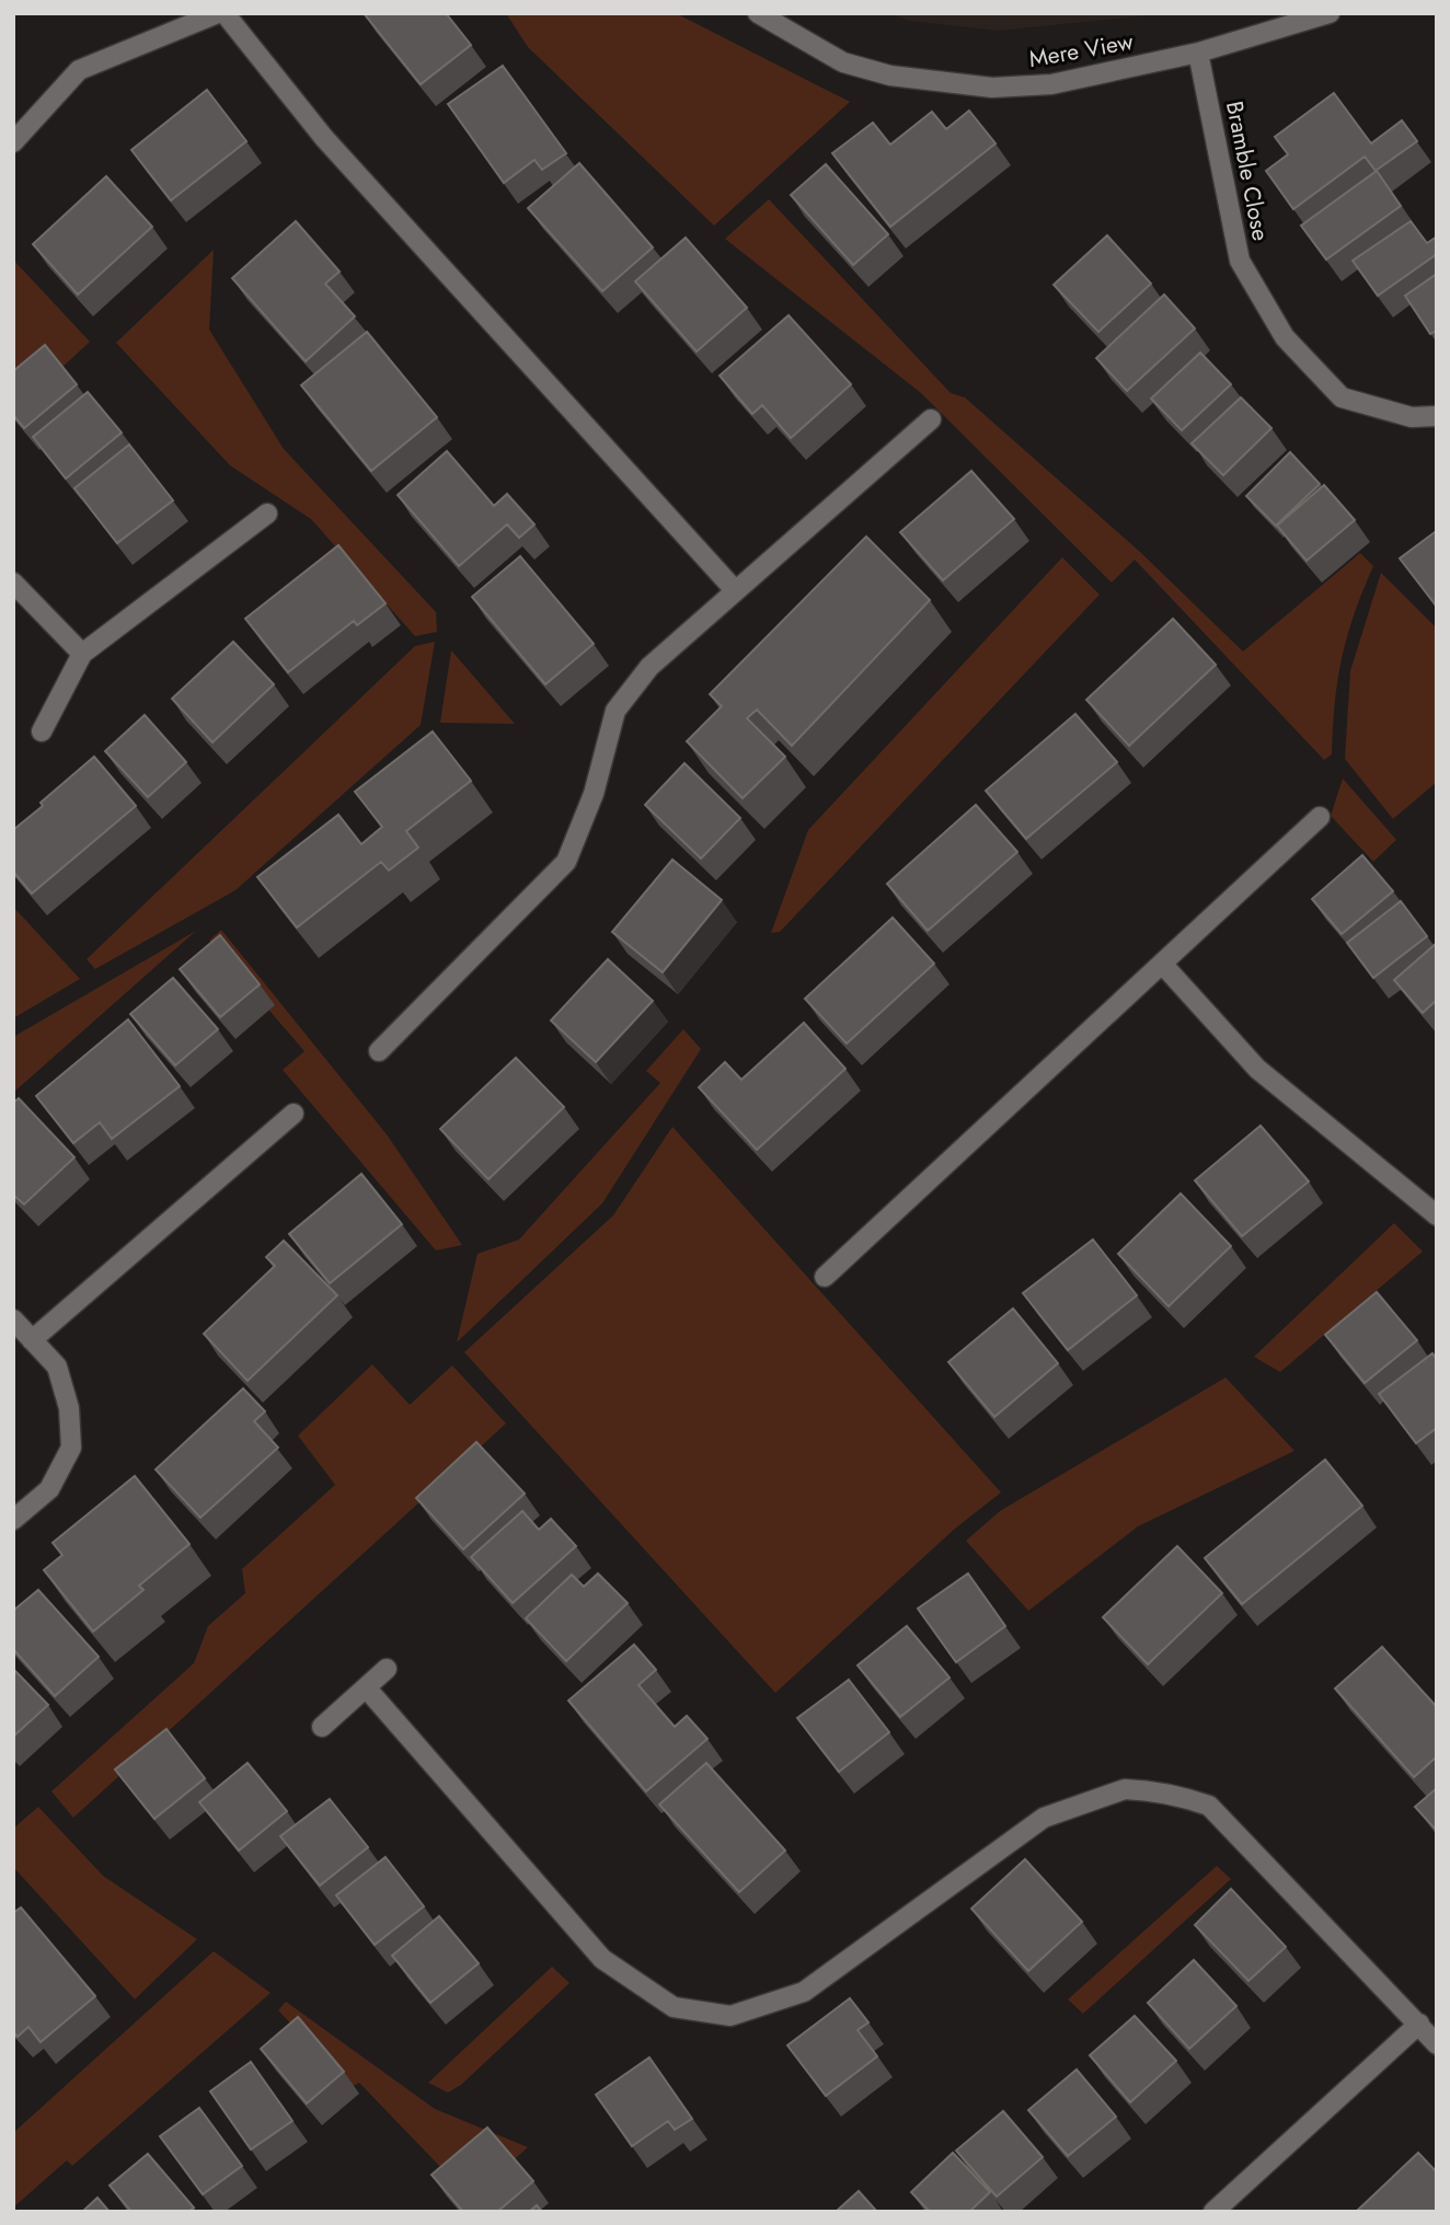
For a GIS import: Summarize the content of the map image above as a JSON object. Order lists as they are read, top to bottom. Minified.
{"streets":{"street":["Mere View","Bramble Close"]},"crossings":[["Mere View","Bramble Close"]]}
